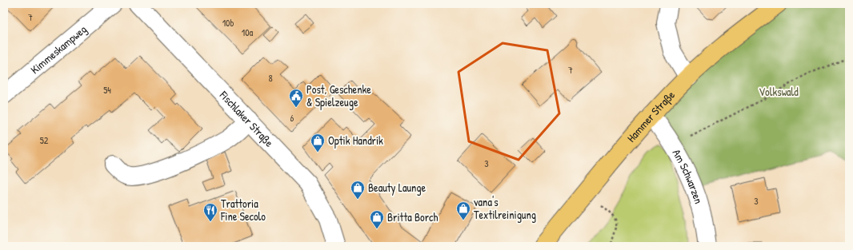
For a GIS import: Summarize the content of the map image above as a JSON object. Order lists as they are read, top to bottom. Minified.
{"streets":{"main road":["Hammer Straße"],"street":["Kimmeskampweg","Fischlaker Straße","Am Schwarzen"]},"crossings":[["Hammer Straße","Am Schwarzen"]],"parks":["Volkswald"],"places":{"public building":["Post, Geschenke & Spielzeuge"],"shop":["Optik Handrik","Beauty Launge","vana's Textilreinigung","Britta Borch"],"restaurant":["Trattoria Fine Secolo"]},"house_numbers":["7","10b","10a","7","8","54","6","52","3","3"]}
